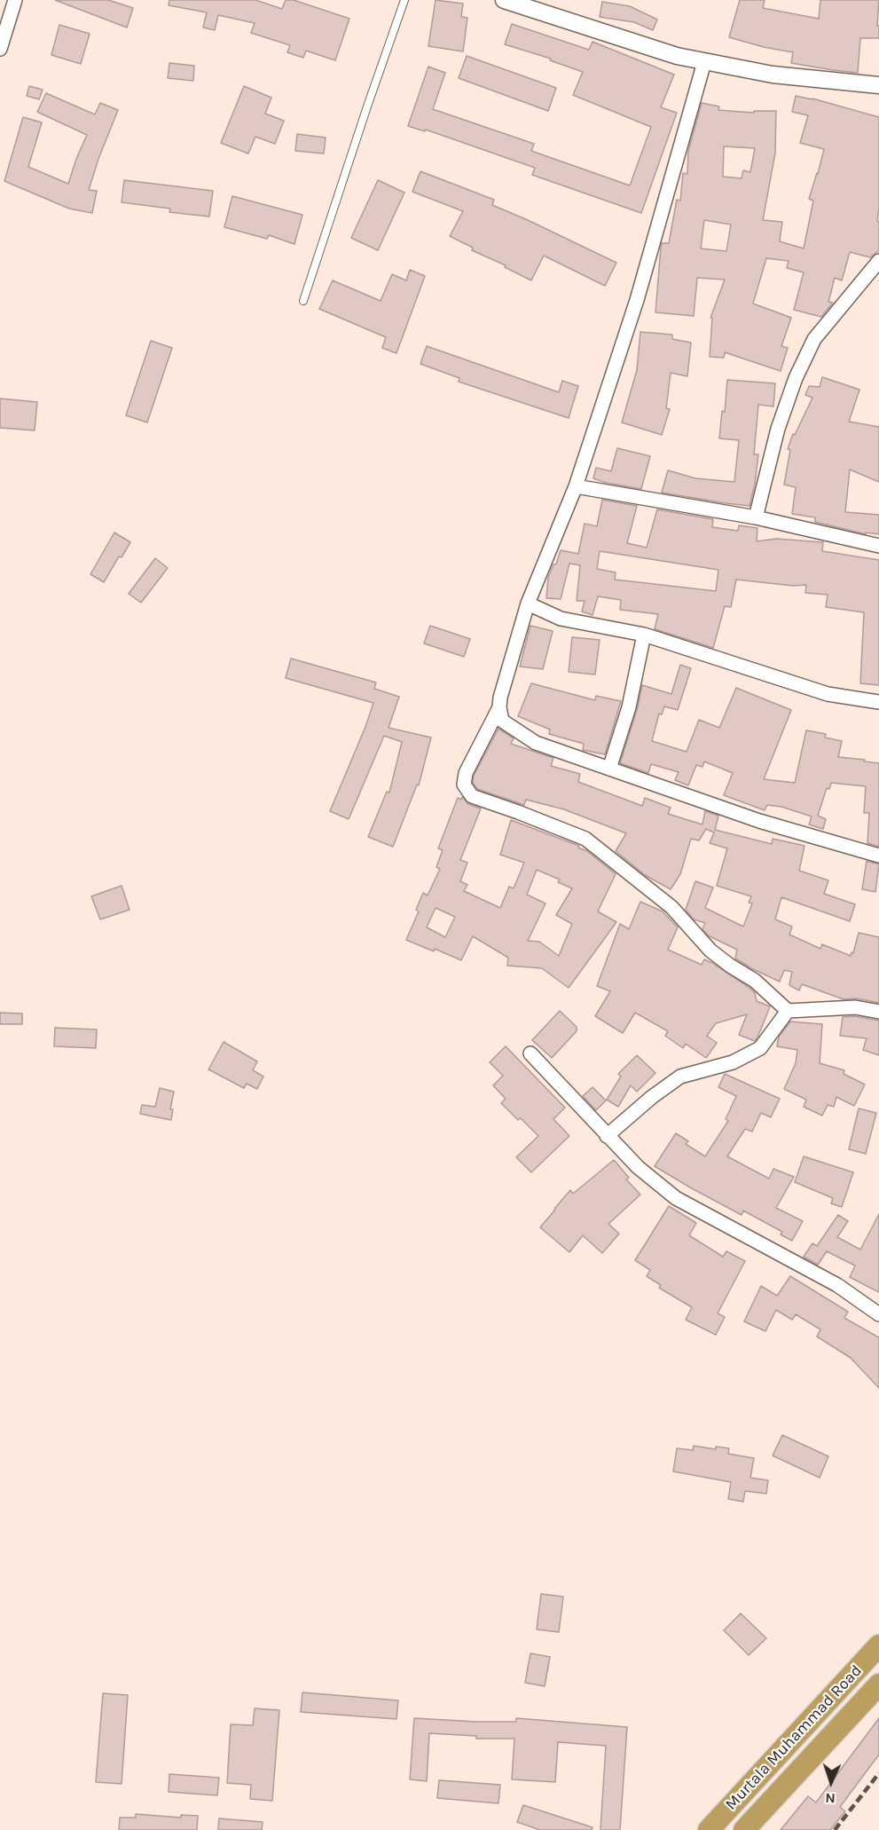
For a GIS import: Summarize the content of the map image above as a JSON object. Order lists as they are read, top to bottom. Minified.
{"streets":{"highway":["Murtala Muhammad Road"]},"north":"bottom"}
